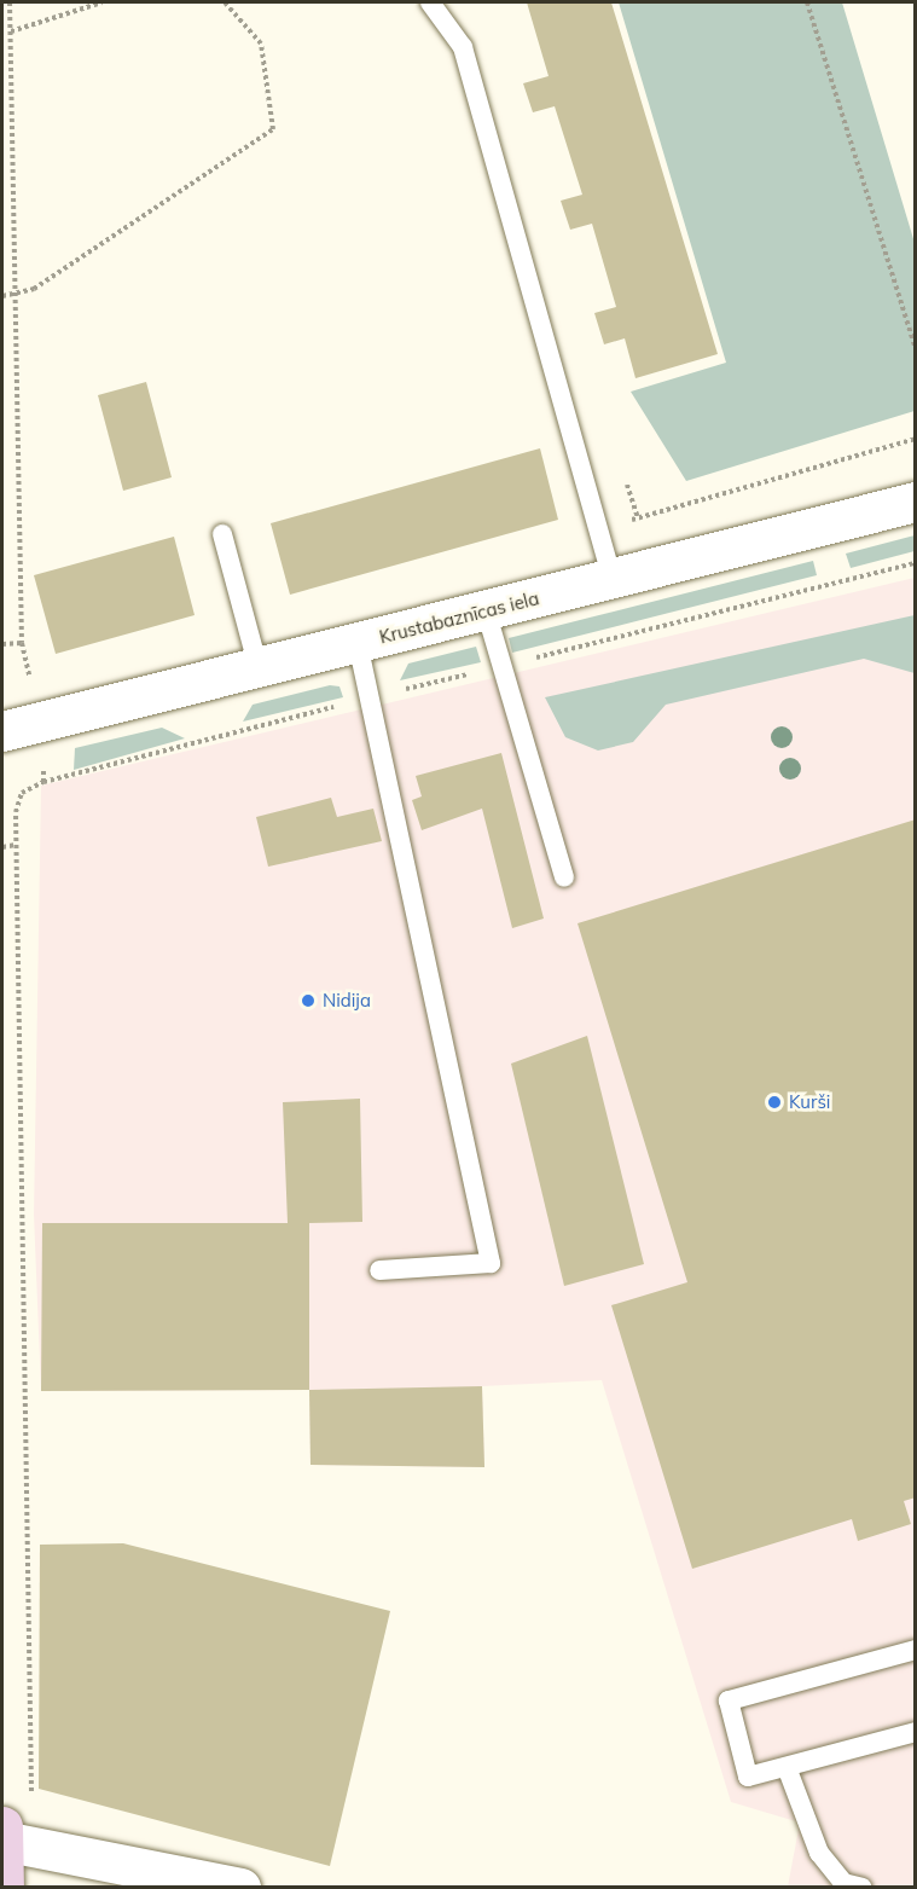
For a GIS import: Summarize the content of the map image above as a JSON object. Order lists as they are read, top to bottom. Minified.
{"streets":{"street":["Krustabaznīcas iela"]},"places":["Nidija","Kurši"]}
